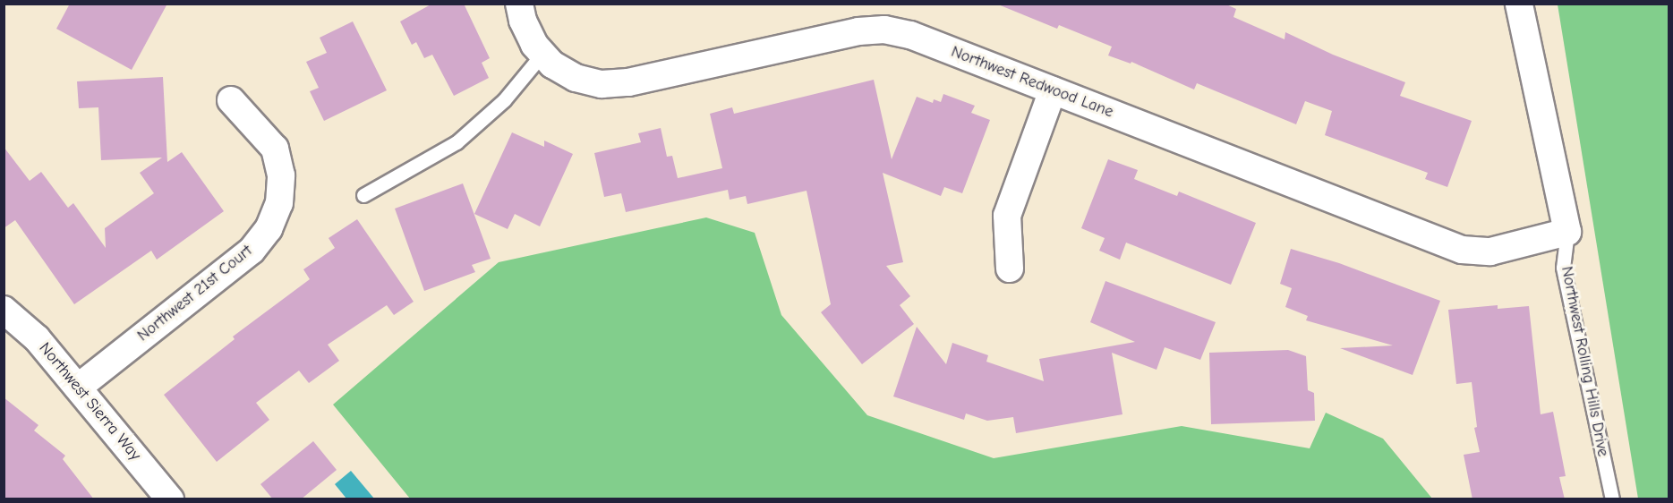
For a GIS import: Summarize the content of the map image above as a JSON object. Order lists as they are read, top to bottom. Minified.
{"streets":{"street":["Northwest Redwood Lane","Northwest 21st Court","Northwest Rolling Hills Drive","Northwest Sierra Way"]},"crossings":[["Northwest Redwood Lane","Northwest Rolling Hills Drive"],["Northwest 21st Court","Northwest Sierra Way"]]}
